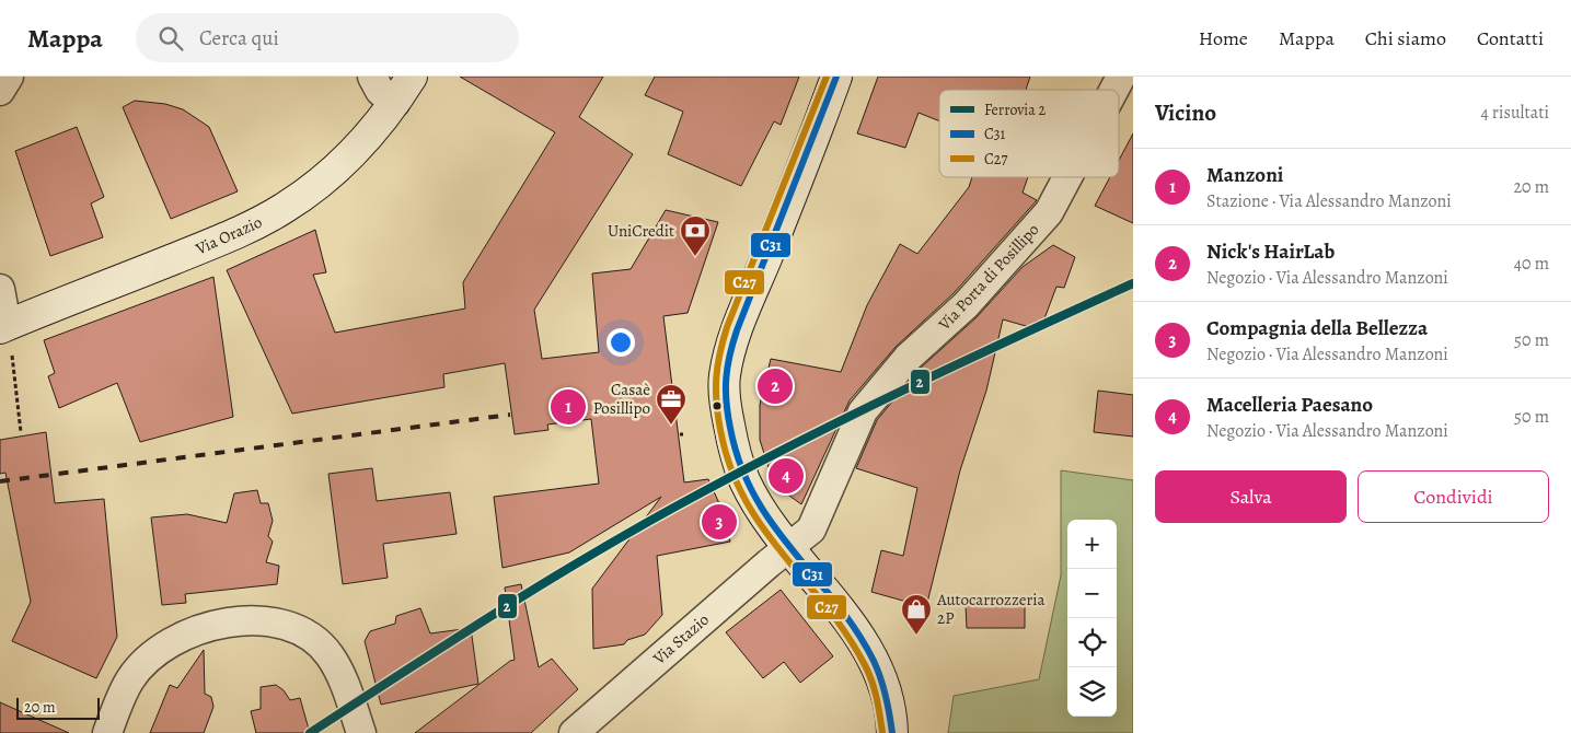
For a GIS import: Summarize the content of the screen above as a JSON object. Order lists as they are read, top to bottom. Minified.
{"streets":{"street":["Via Orazio","Via Porta di Posillipo","Via Stazio"]},"crossings":[["Via Porta di Posillipo","Via Stazio"]],"places":{"bank":["UniCredit"],"office":["Casaè Posillipo"],"shop":["Autocarrozzeria 2P"]},"lines":["transit line C31","transit line C27","rail line 2"],"legend":["Ferrovia 2","C31","C27"],"scale_bar":"20 m","page":{"header":"Mappa","search":"Cerca qui","nav":["Home","Mappa","Chi siamo","Contatti"],"heading":["Vicino","4 risultati"],"list":[{"mark":"1","name":"Manzoni","note":"Stazione · Via Alessandro Manzoni","value":"20 m"},{"mark":"2","name":"Nick's HairLab","note":"Negozio · Via Alessandro Manzoni","value":"40 m"},{"mark":"3","name":"Compagnia della Bellezza","note":"Negozio · Via Alessandro Manzoni","value":"50 m"},{"mark":"4","name":"Macelleria Paesano","note":"Negozio · Via Alessandro Manzoni","value":"50 m"}],"pins":["2","1","4","3"],"buttons":["Salva","Condividi"],"map_buttons":["+","−"],"scale":"20 m"}}
